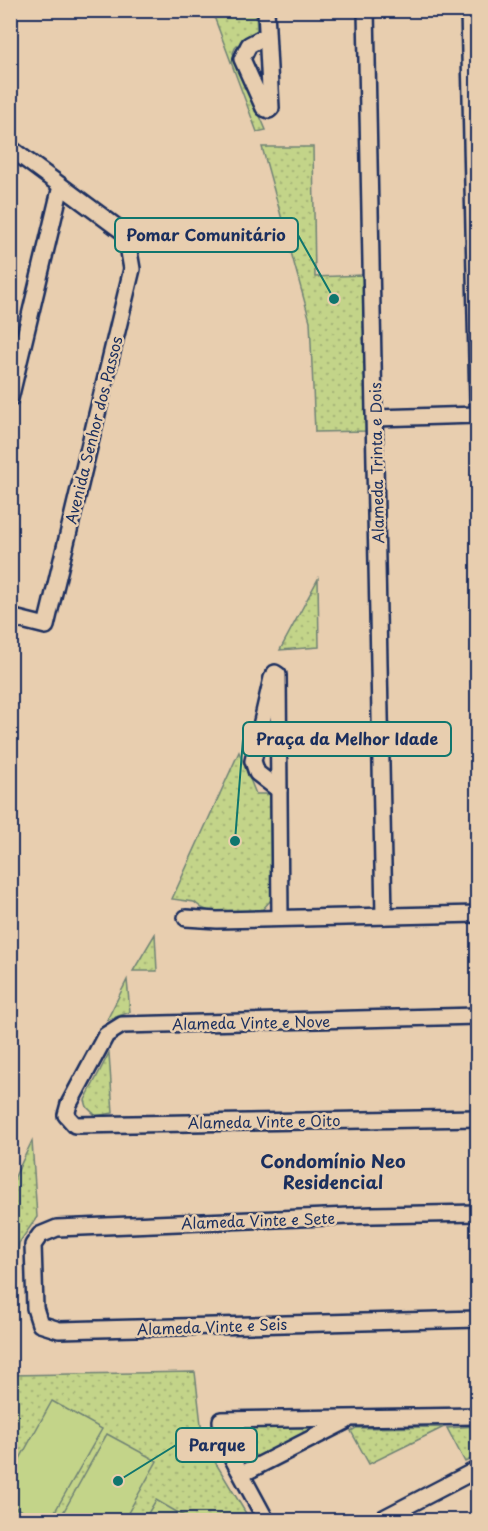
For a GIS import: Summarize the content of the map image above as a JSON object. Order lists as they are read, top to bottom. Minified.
{"streets":{"street":["Avenida Senhor dos Passos","Alameda Trinta e Dois","Alameda Vinte e Nove","Alameda Vinte e Oito","Alameda Vinte e Sete","Alameda Vinte e Seis"]},"crossings":[["Alameda Vinte e Nove","Alameda Vinte e Oito"],["Alameda Vinte e Sete","Alameda Vinte e Seis"]],"districts":["Condomínio Neo Residencial"],"places":["Pomar Comunitário","Praça da Melhor Idade","Parque"]}
